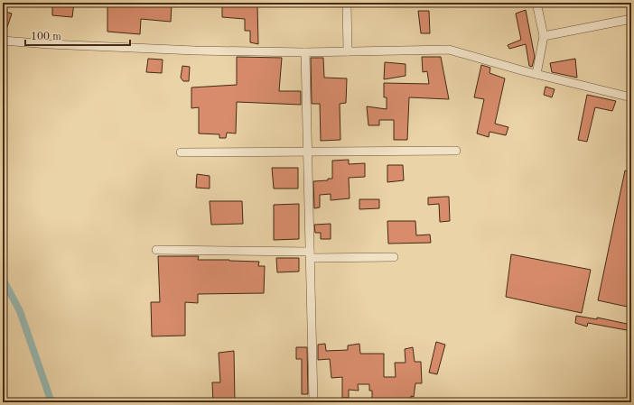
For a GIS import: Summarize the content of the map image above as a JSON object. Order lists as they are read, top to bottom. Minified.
{"scale_bar":"100 m"}
